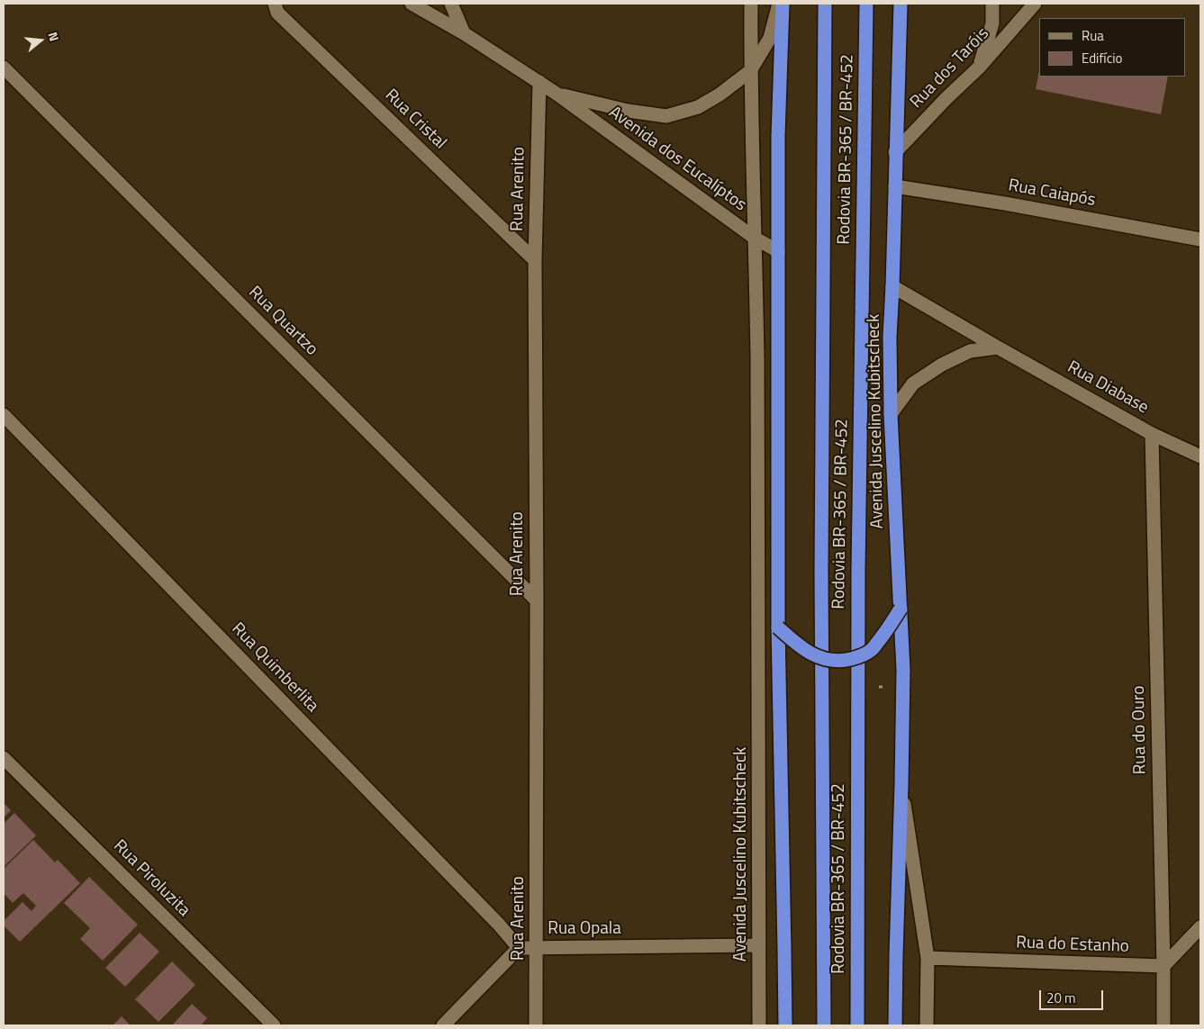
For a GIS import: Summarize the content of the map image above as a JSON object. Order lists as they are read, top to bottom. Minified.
{"streets":{"highway":["Rodovia BR-365 / BR-452","Avenida Juscelino Kubitscheck"],"street":["Rua dos Taróis","Rua Cristal","Avenida dos Eucalíptos","Rua Arenito","Rua Caiapós","Rua Quartzo","Rua Diabase","Rua Quimberlita","Rua do Ouro","Rua Piroluzita","Rua Opala","Rua do Estanho"]},"crossings":[["Rua dos Taróis","Avenida Juscelino Kubitscheck"],["Rua Cristal","Rua Arenito"],["Avenida dos Eucalíptos","Rua Arenito"],["Avenida dos Eucalíptos","Avenida Juscelino Kubitscheck"],["Rua Arenito","Rua Quartzo"],["Rua Arenito","Rua Opala"],["Rua Caiapós","Avenida Juscelino Kubitscheck"],["Rua Diabase","Avenida Juscelino Kubitscheck"],["Rua Diabase","Rua do Ouro"],["Avenida Juscelino Kubitscheck","Rua Opala"],["Avenida Juscelino Kubitscheck","Rua do Estanho"],["Rua Quimberlita","Rua Opala"],["Rua do Ouro","Rua do Estanho"]],"legend":["Rua","Edifício"],"scale_bar":"20 m","north":"right"}
